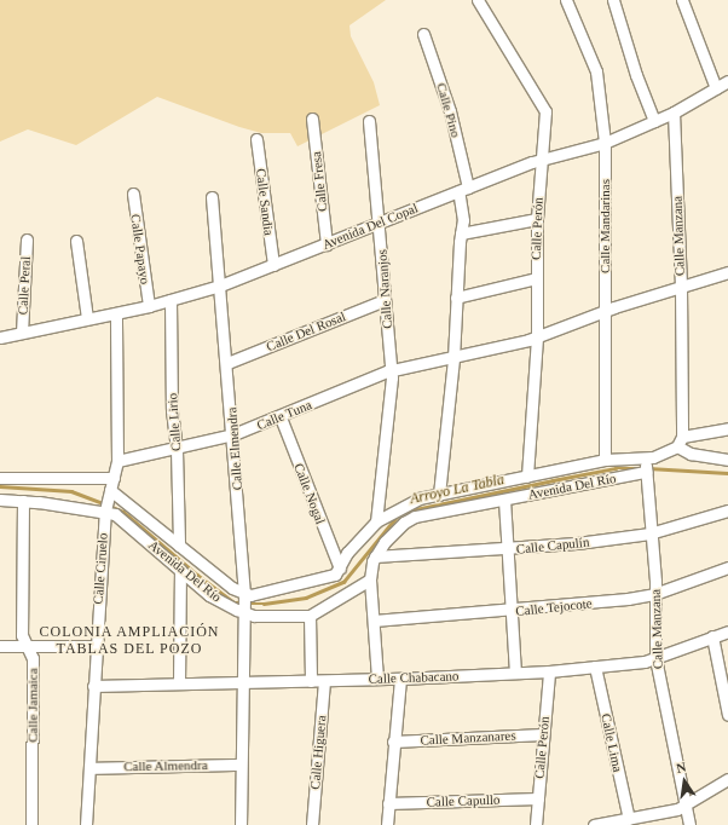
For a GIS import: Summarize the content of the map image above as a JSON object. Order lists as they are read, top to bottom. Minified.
{"streets":{"street":["Calle Pino","Calle Fresa","Calle Sandia","Avenida Del Copal","Calle Mandarinas","Calle Perón","Calle Manzana","Calle Papayo","Calle Peral","Calle Naranjos","Calle Del Rosal","Calle Tuna","Calle Lirio","Calle Elmendra","Avenida Del Río","Calle Nogal","Calle Capulín","Calle Ciruelo","Calle Tejocote","Calle Chabacano","Calle Jamaica","Calle Manzanares","Calle Lima","Calle Higuera","Calle Almendra","Calle Capullo"]},"crossings":[["Calle Pino","Avenida Del Copal"],["Calle Fresa","Avenida Del Copal"],["Calle Sandia","Avenida Del Copal"],["Avenida Del Copal","Calle Mandarinas"],["Avenida Del Copal","Calle Perón"],["Avenida Del Copal","Calle Manzana"],["Avenida Del Copal","Calle Papayo"],["Avenida Del Copal","Calle Peral"],["Avenida Del Copal","Calle Naranjos"],["Avenida Del Copal","Calle Lirio"],["Avenida Del Copal","Calle Elmendra"],["Avenida Del Copal","Calle Ciruelo"],["Calle Mandarinas","Calle Tuna"],["Calle Mandarinas","Avenida Del Río"],["Calle Perón","Calle Tuna"],["Calle Perón","Avenida Del Río"],["Calle Perón","Calle Chabacano"],["Calle Perón","Calle Manzanares"],["Calle Perón","Calle Capullo"],["Calle Manzana","Calle Tuna"],["Calle Manzana","Avenida Del Río"],["Calle Manzana","Calle Capulín"],["Calle Manzana","Calle Tejocote"],["Calle Manzana","Calle Chabacano"],["Calle Naranjos","Calle Del Rosal"],["Calle Naranjos","Calle Tuna"],["Calle Del Rosal","Calle Elmendra"],["Calle Tuna","Calle Lirio"],["Calle Tuna","Calle Elmendra"],["Calle Tuna","Calle Nogal"],["Calle Tuna","Calle Ciruelo"],["Calle Lirio","Avenida Del Río"],["Calle Elmendra","Avenida Del Río"],["Avenida Del Río","Calle Nogal"],["Avenida Del Río","Calle Capulín"],["Avenida Del Río","Calle Ciruelo"],["Avenida Del Río","Calle Jamaica"],["Calle Ciruelo","Calle Chabacano"],["Calle Ciruelo","Calle Almendra"],["Calle Chabacano","Calle Lima"],["Calle Chabacano","Calle Higuera"]],"districts":["COLONIA AMPLIACIÓN TABLAS DEL POZO"],"water":["Arroyo La Tabla"],"north":"top"}
